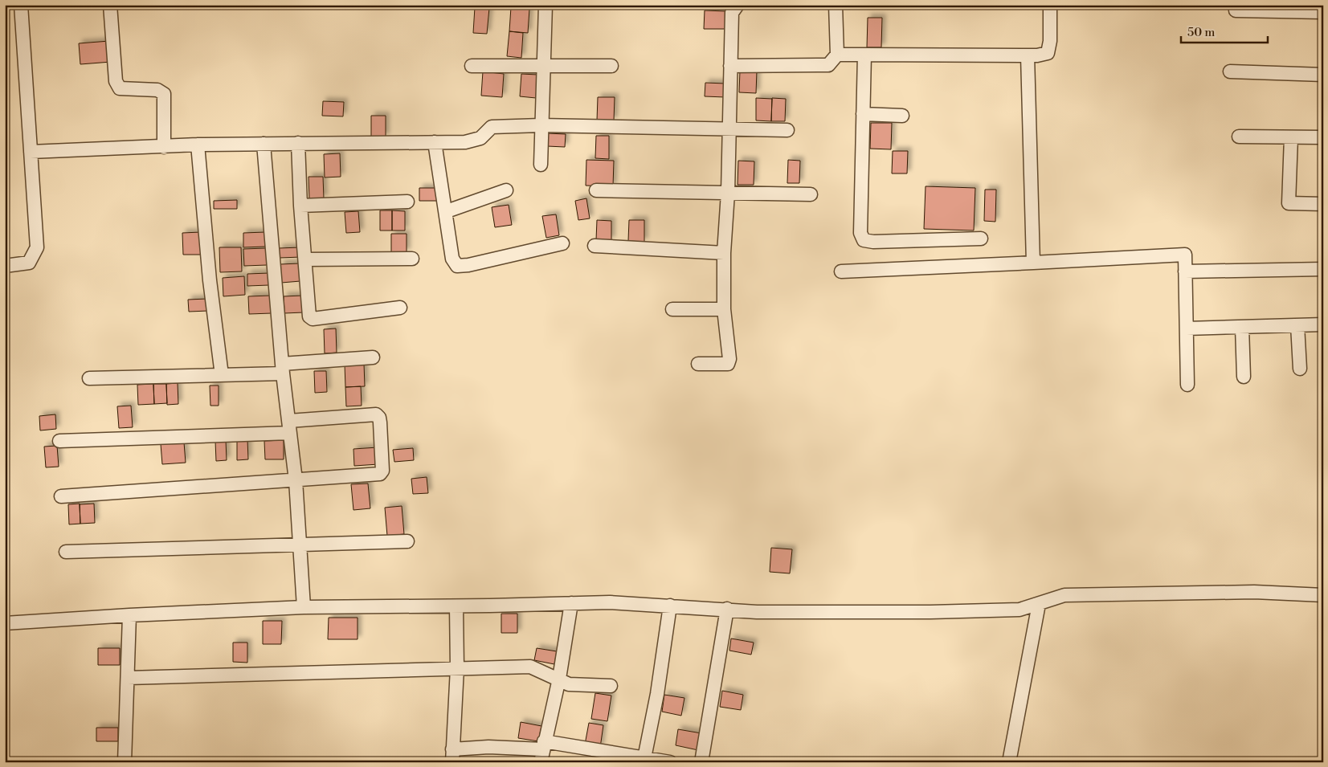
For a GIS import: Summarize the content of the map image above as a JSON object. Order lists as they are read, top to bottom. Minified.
{"scale_bar":"50 m"}
